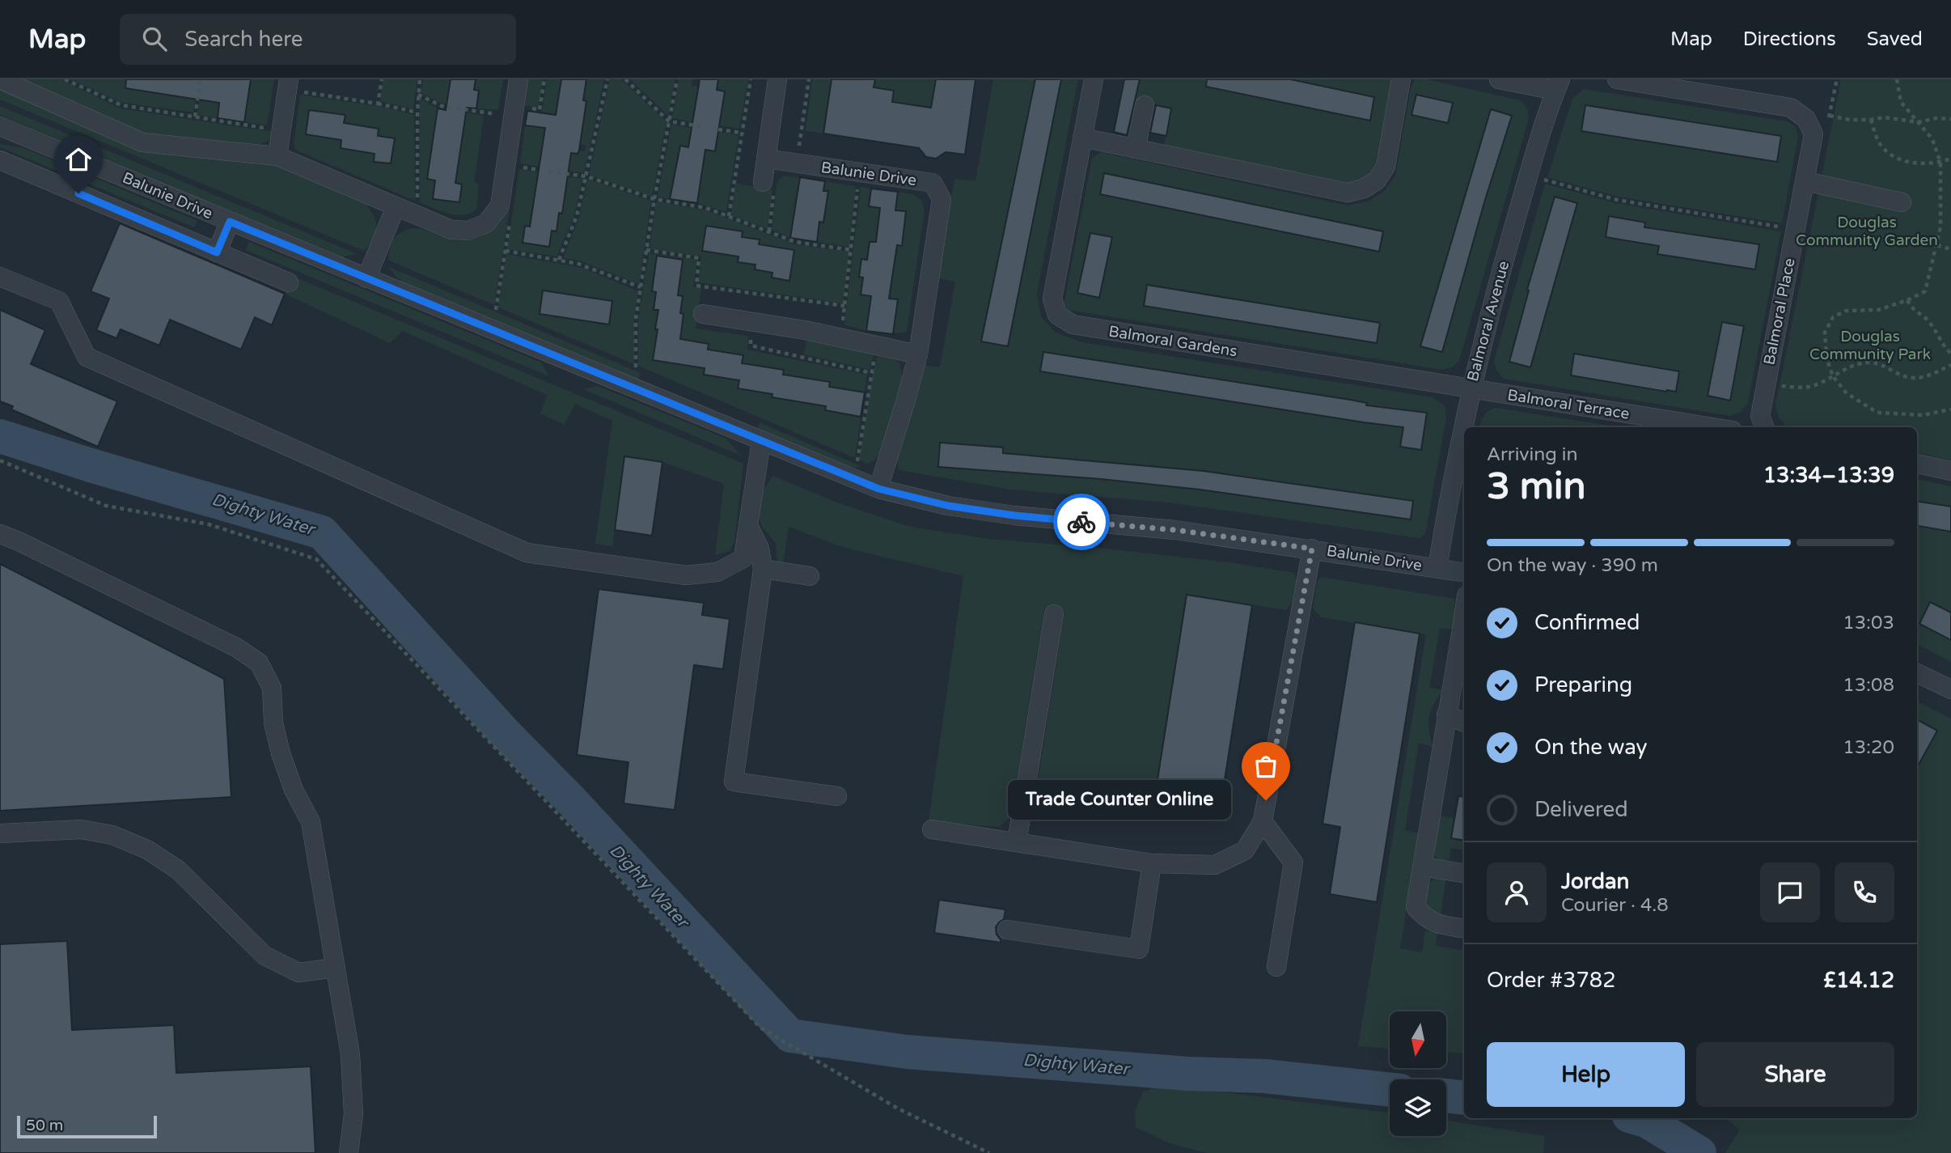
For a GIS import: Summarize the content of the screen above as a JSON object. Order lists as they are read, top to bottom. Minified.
{"streets":{"street":["Balunie Drive","Balmoral Place","Balmoral Avenue","Balmoral Gardens","Balmoral Terrace"]},"crossings":[["Balunie Drive","Balmoral Avenue"],["Balmoral Avenue","Balmoral Gardens"],["Balmoral Avenue","Balmoral Terrace"],["Balmoral Gardens","Balmoral Terrace"]],"water":["Dighty Water"],"parks":["Douglas Community Garden","Douglas Community Park"],"places":["Trade Counter Online"],"scale_bar":"50 m","north":"bottom","page":{"header":"Map","search":"Search here","nav":["Map","Directions","Saved"],"heading":["3 min","Arriving in","13:34–13:39"],"panel":["Jordan","Courier · 4.8","Order #3782","£14.12"],"bar":"On the way · 390 m","list":[["Confirmed","13:03"],["Preparing","13:08"],["On the way","13:20"],"Delivered"],"bubble":"Trade Counter Online","buttons":["Help","Share"],"scale":"50 m"}}
